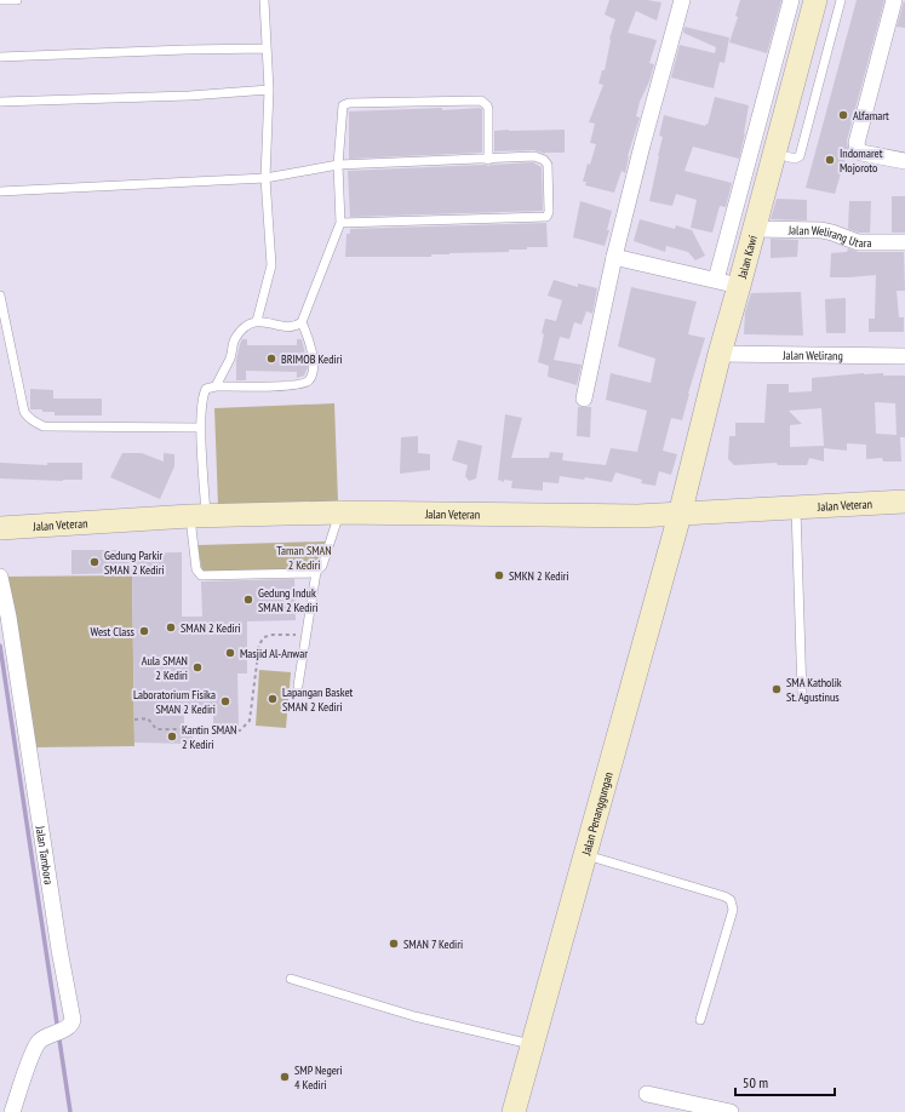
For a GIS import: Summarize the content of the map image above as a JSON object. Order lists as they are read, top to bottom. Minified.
{"streets":{"main road":["Jalan Kawi","Jalan Veteran","Jalan Penanggungan"],"street":["Jalan Welirang Utara","Jalan Welirang","Jalan Tambora"]},"crossings":[["Jalan Welirang Utara","Jalan Kawi"],["Jalan Kawi","Jalan Welirang"],["Jalan Kawi","Jalan Veteran"],["Jalan Kawi","Jalan Penanggungan"],["Jalan Veteran","Jalan Penanggungan"]],"parks":["Taman SMAN 2 Kediri"],"places":["Alfamart","Indomaret Mojoroto","BRIMOB Kediri","Gedung Parkir SMAN 2 Kediri","SMKN 2 Kediri","Gedung Induk SMAN 2 Kediri","SMAN 2 Kediri","West Class","Masjid Al-Anwar","Aula SMAN 2 Kediri","SMA Katholik St. Agustinus","Lapangan Basket SMAN 2 Kediri","Laboratorium Fisika SMAN 2 Kediri","Kantin SMAN 2 Kediri","SMAN 7 Kediri","SMP Negeri 4 Kediri"],"scale_bar":"50 m"}
